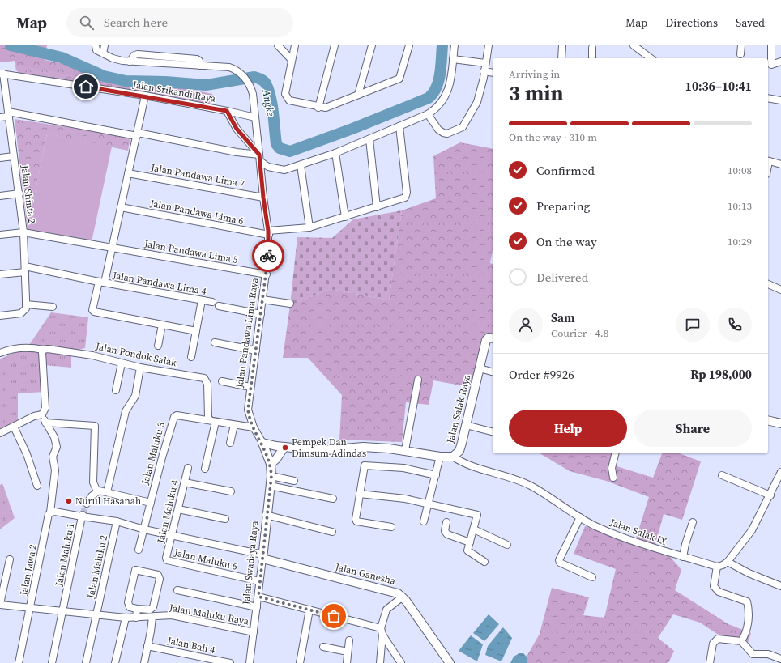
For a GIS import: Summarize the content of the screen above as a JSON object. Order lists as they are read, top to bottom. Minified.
{"streets":{"street":["Jalan Srikandi Raya","Jalan Pandawa Lima 7","Jalan Shinta 2","Jalan Pandawa Lima 6","Jalan Pandawa Lima 5","Jalan Pandawa Lima 4","Jalan Pandawa Lima Raya","Jalan Pondok Salak","Jalan Salak Raya","Jalan Maluku 3","Jalan Maluku 4","Jalan Salak IX","Jalan Maluku 1","Jalan Maluku 6","Jalan Swadaya Raya","Jalan Maluku 2","Jalan Jawa 2","Jalan Ganesha","Jalan Maluku Raya","Jalan Bali 4"]},"crossings":[["Jalan Srikandi Raya","Jalan Shinta 2"],["Jalan Pandawa Lima 7","Jalan Pandawa Lima Raya"],["Jalan Shinta 2","Jalan Pandawa Lima 5"],["Jalan Shinta 2","Jalan Pandawa Lima 4"],["Jalan Pandawa Lima 6","Jalan Pandawa Lima Raya"],["Jalan Pandawa Lima 5","Jalan Pandawa Lima Raya"],["Jalan Pandawa Lima Raya","Jalan Salak Raya"],["Jalan Pandawa Lima Raya","Jalan Swadaya Raya"],["Jalan Pondok Salak","Jalan Maluku 3"],["Jalan Salak Raya","Jalan Salak IX"],["Jalan Maluku 3","Jalan Maluku 1"],["Jalan Maluku 4","Jalan Maluku 1"],["Jalan Maluku 4","Jalan Maluku 6"],["Jalan Maluku 1","Jalan Swadaya Raya"],["Jalan Maluku 1","Jalan Maluku 2"],["Jalan Maluku 1","Jalan Ganesha"],["Jalan Maluku 1","Jalan Maluku Raya"],["Jalan Maluku 6","Jalan Swadaya Raya"],["Jalan Swadaya Raya","Jalan Ganesha"],["Jalan Swadaya Raya","Jalan Maluku Raya"],["Jalan Maluku 2","Jalan Maluku Raya"],["Jalan Jawa 2","Jalan Maluku Raya"]],"water":["Angke"],"places":["Pempek Dan Dimsum Adindas","Nurul Hasanah"],"page":{"header":"Map","search":"Search here","nav":["Map","Directions","Saved"],"heading":["3 min","Arriving in","10:36–10:41"],"panel":["Sam","Courier · 4.8","Order #9926","Rp 198,000"],"bar":"On the way · 310 m","list":[["Confirmed","10:08"],["Preparing","10:13"],["On the way","10:29"],"Delivered"],"buttons":["Help","Share"]}}
